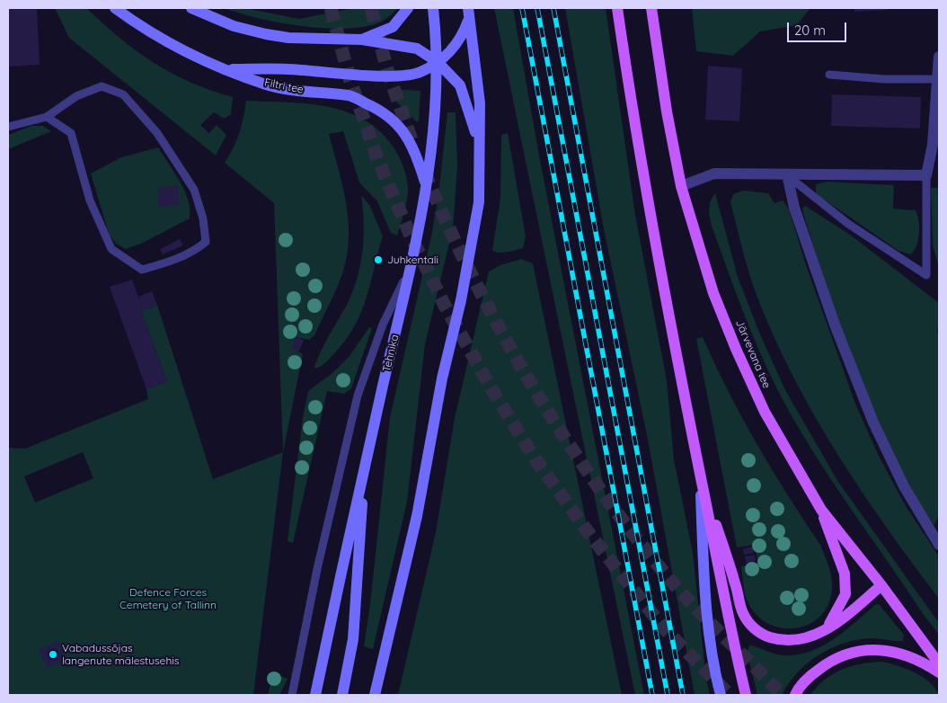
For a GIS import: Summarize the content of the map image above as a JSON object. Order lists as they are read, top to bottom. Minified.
{"streets":{"main road":["Filtri tee","Tehnika","Järvevana tee"]},"crossings":[["Filtri tee","Tehnika"]],"parks":["Defence Forces Cemetery of Tallinn"],"places":["Juhkentali","Vabadussõjas langenute mälestusehis"],"scale_bar":"20 m"}
